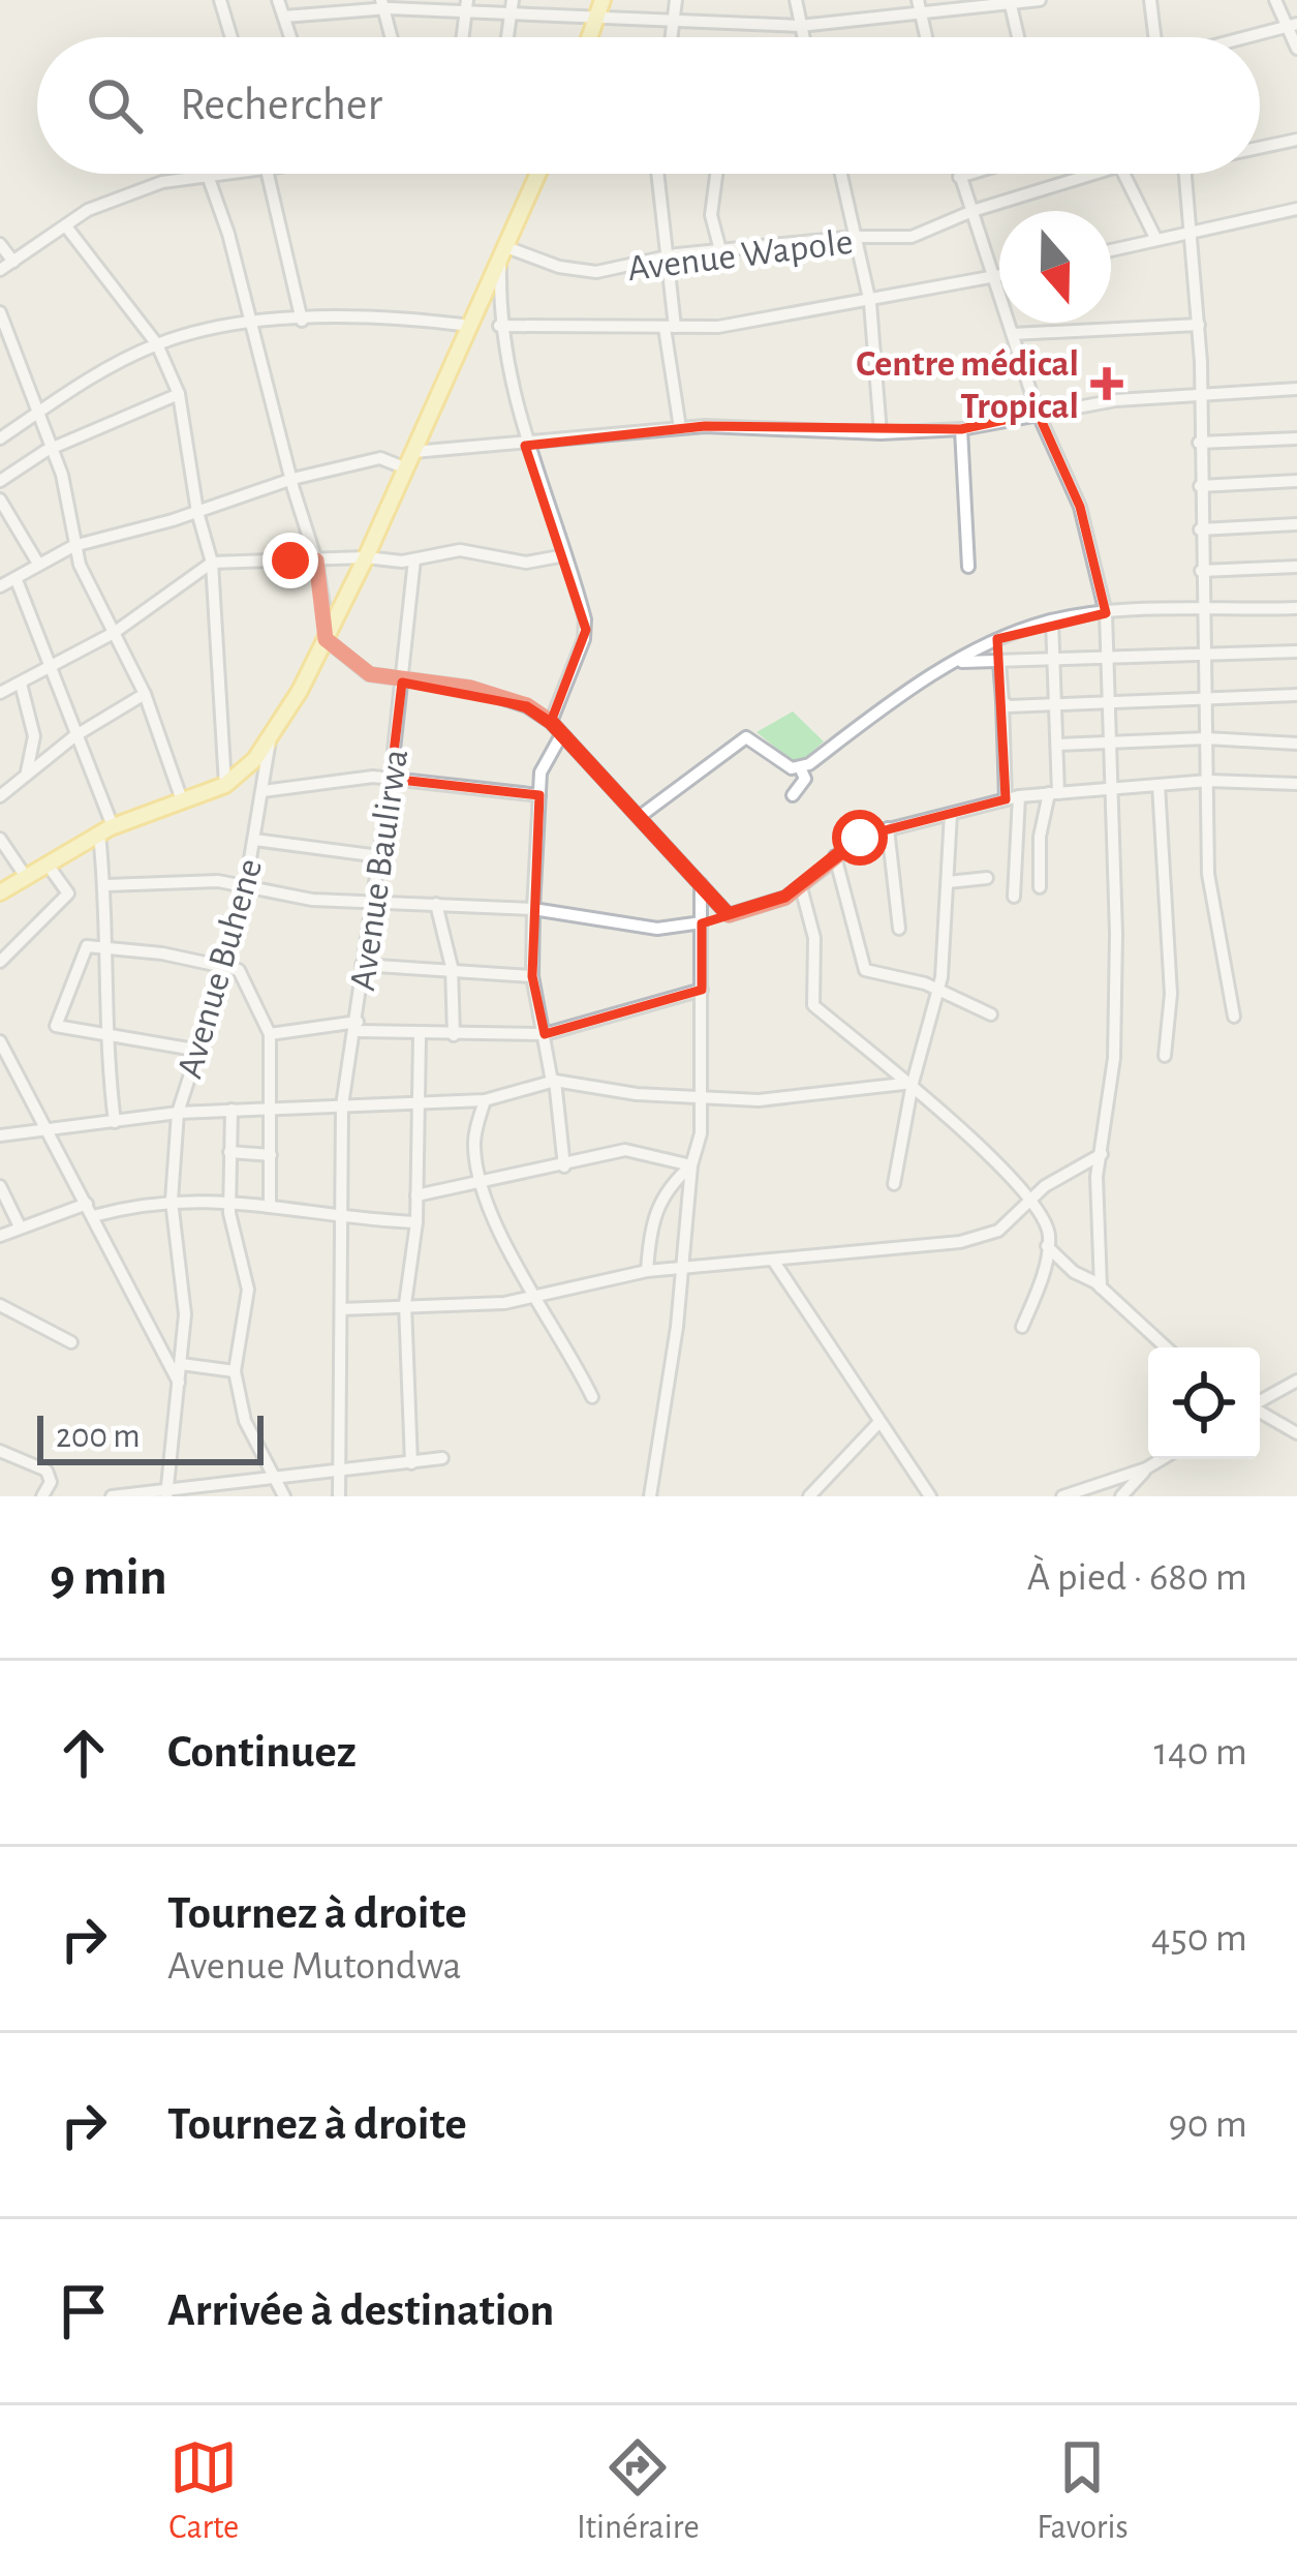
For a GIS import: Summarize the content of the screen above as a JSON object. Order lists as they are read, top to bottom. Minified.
{"streets":{"street":["Avenue Wapole","Avenue Baulirwa","Avenue Buhene"]},"places":{"health":["Centre médical Tropical"]},"scale_bar":"200 m","north":"bottom","page":{"search":"Rechercher","scale":"200 m","heading":["9 min","À pied · 680 m"],"list":[["Continuez","140 m"],["Tournez à droite","Avenue Mutondwa","450 m"],["Tournez à droite","90 m"],"Arrivée à destination"],"nav":["Carte","Itinéraire","Favoris"]}}
